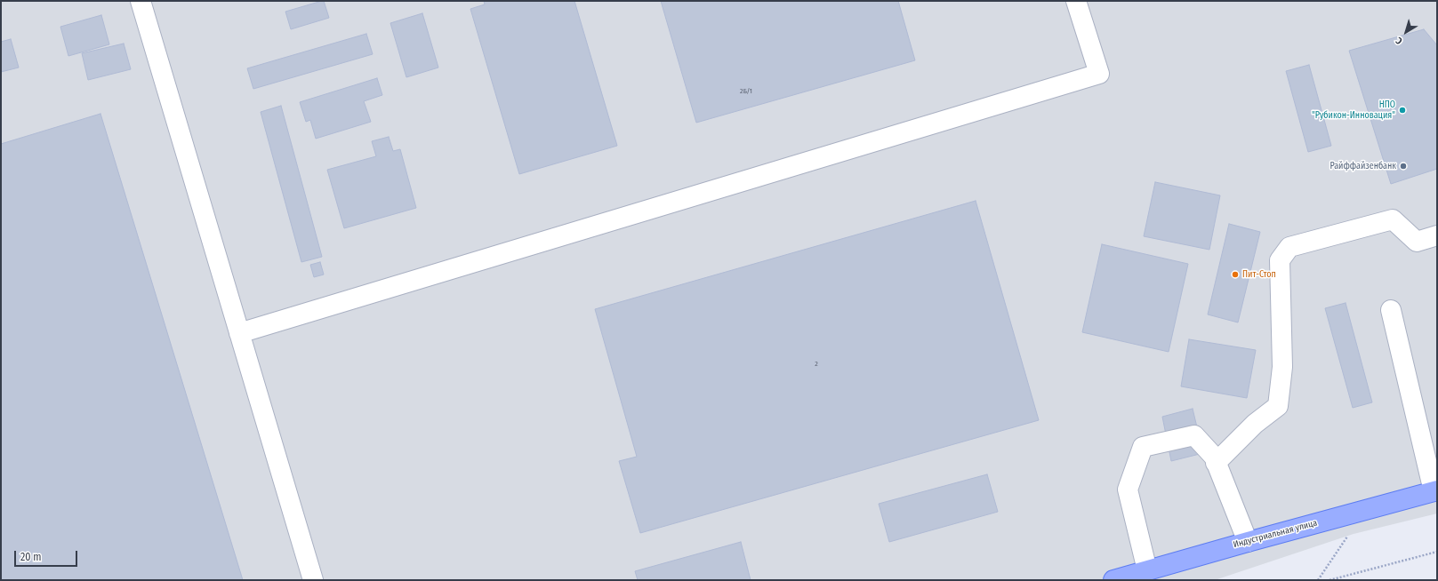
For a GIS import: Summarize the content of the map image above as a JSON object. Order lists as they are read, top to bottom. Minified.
{"streets":{"main road":["Индустриальная улица"]},"places":["НПО \"Рубикон-Инновация\"","Райффайзенбанк","Пит-Стоп"],"house_numbers":["2Б/1","2"],"scale_bar":"20 m","north":"bottom left"}
